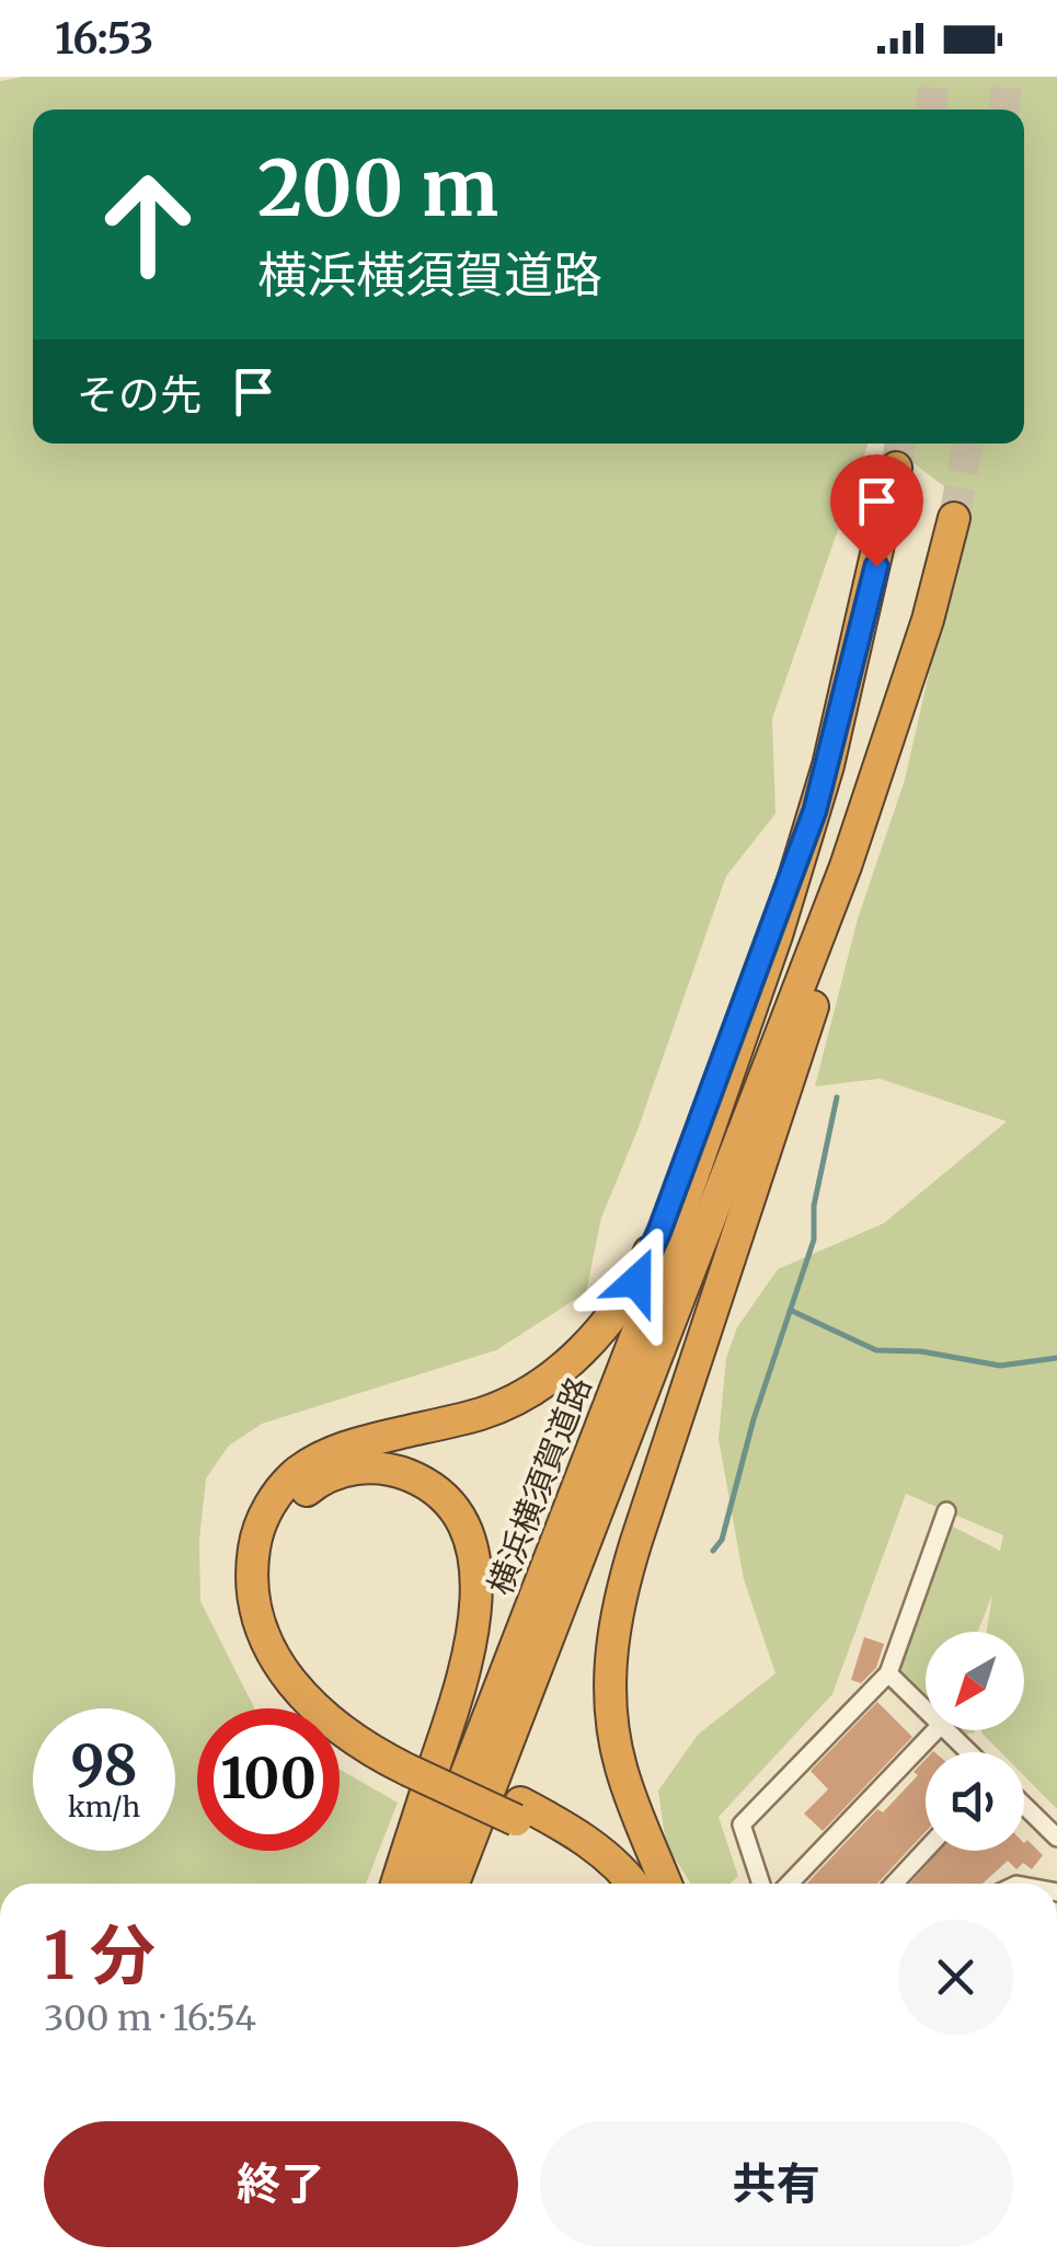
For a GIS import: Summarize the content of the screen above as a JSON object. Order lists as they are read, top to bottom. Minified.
{"streets":{"highway":["横浜横須賀道路"]},"north":"bottom left","page":{"status":"16:53","turn":["200 m","横浜横須賀道路"],"then":"その先","speed":"98 km/h","limit":"100","heading":["1 分","300 m · 16:54"],"buttons":["終了","共有"]}}
